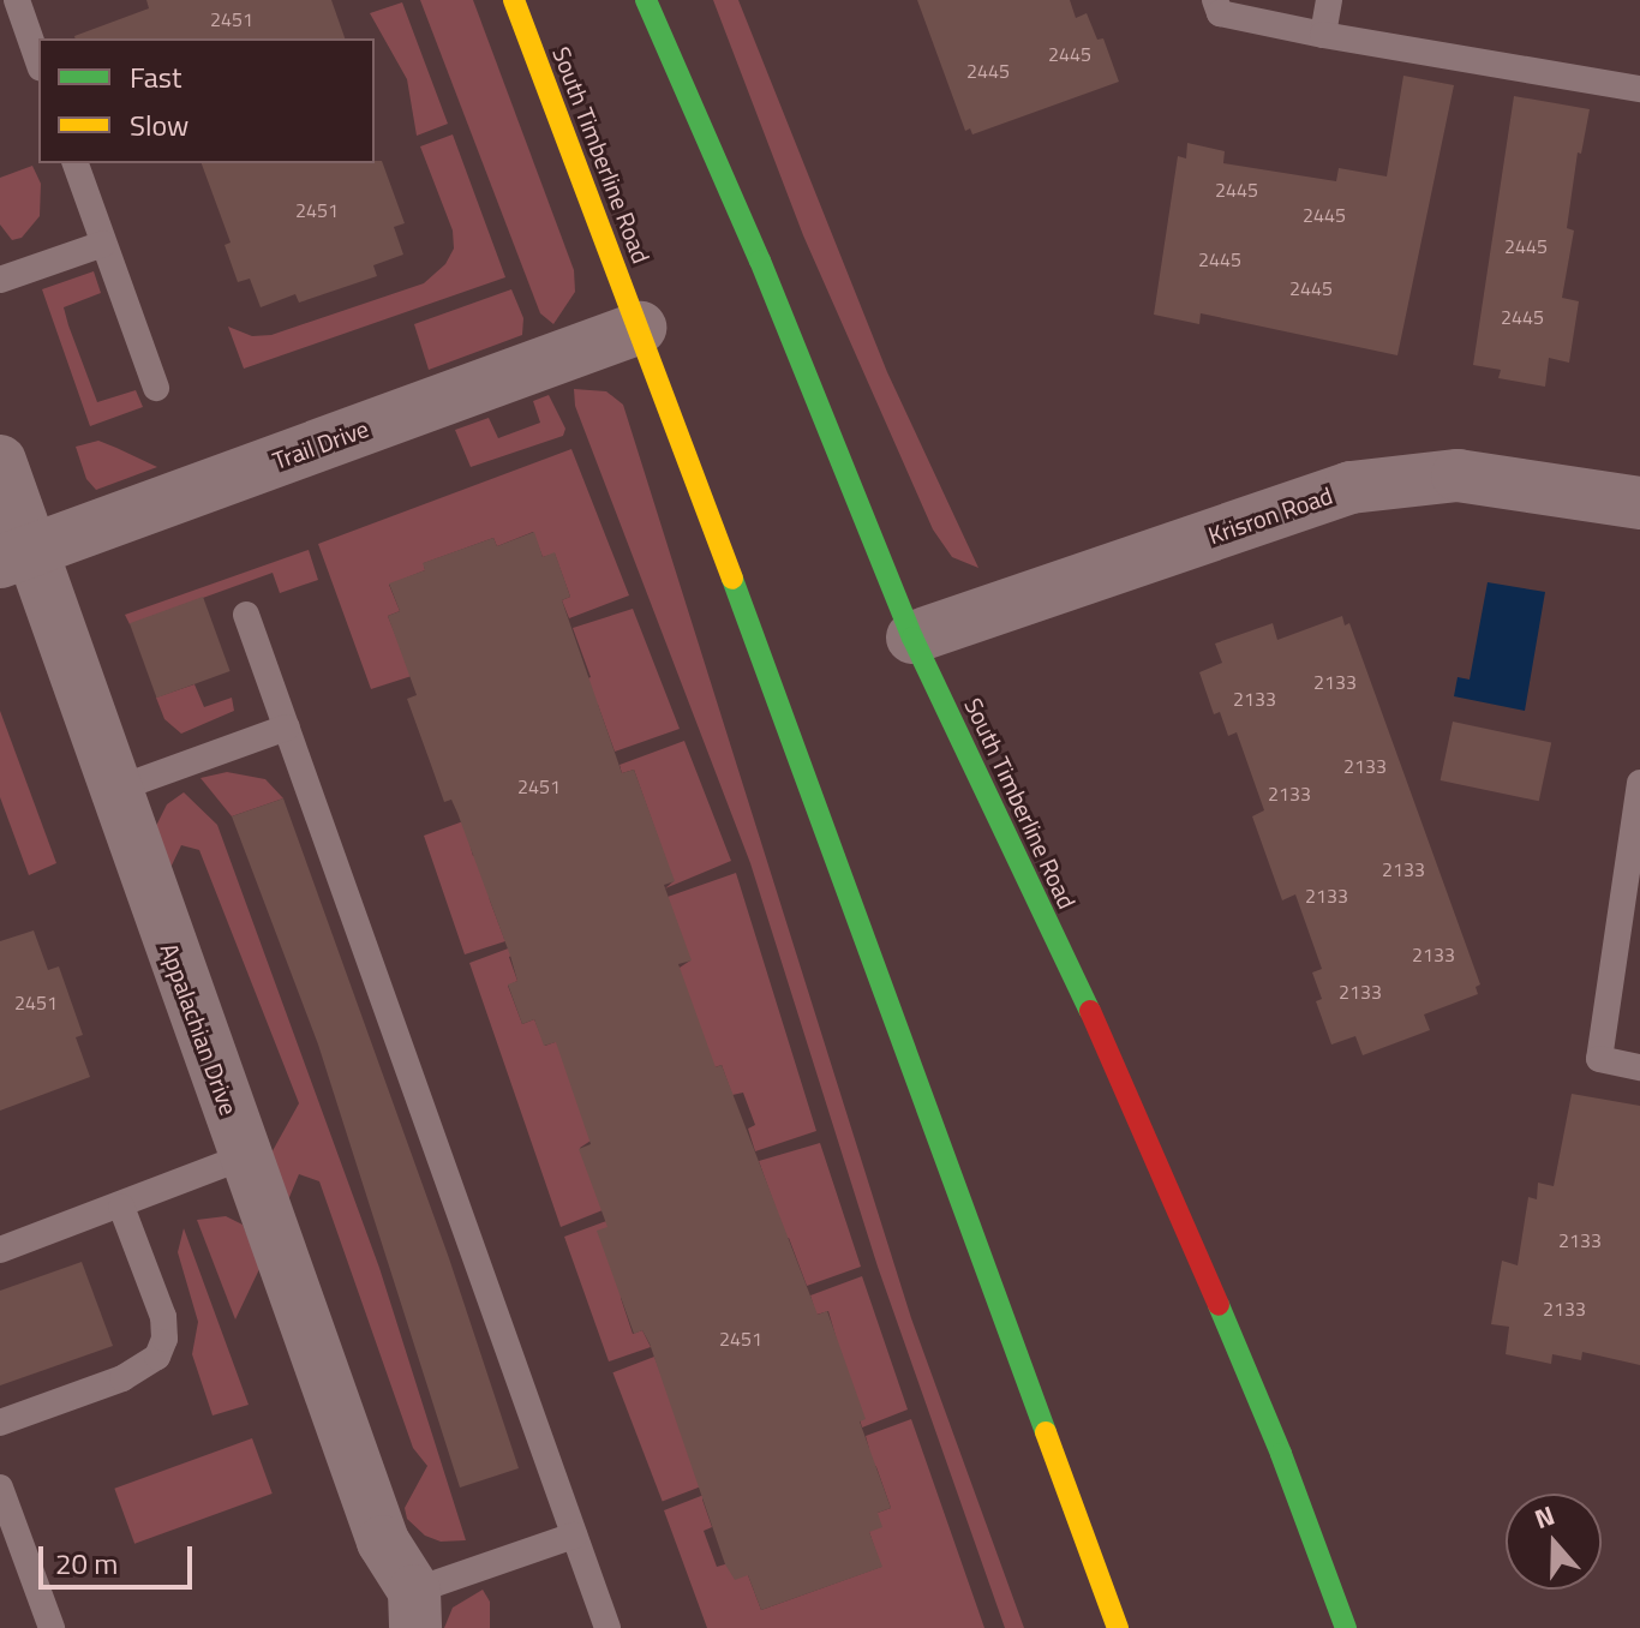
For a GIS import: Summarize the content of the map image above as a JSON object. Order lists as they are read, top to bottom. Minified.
{"streets":{"main road":["South Timberline Road"],"street":["Trail Drive","Krisron Road","Appalachian Drive"]},"crossings":[["South Timberline Road","Trail Drive"],["South Timberline Road","Krisron Road"],["Trail Drive","Appalachian Drive"]],"house_numbers":["2451","2445","2445","2445","2451","2445","2445","2445","2445","2445","2133","2133","2133","2451","2133","2133","2133","2133","2133","2451","2133","2133","2451"],"legend":["Fast","Slow"],"scale_bar":"20 m","north":"top"}
